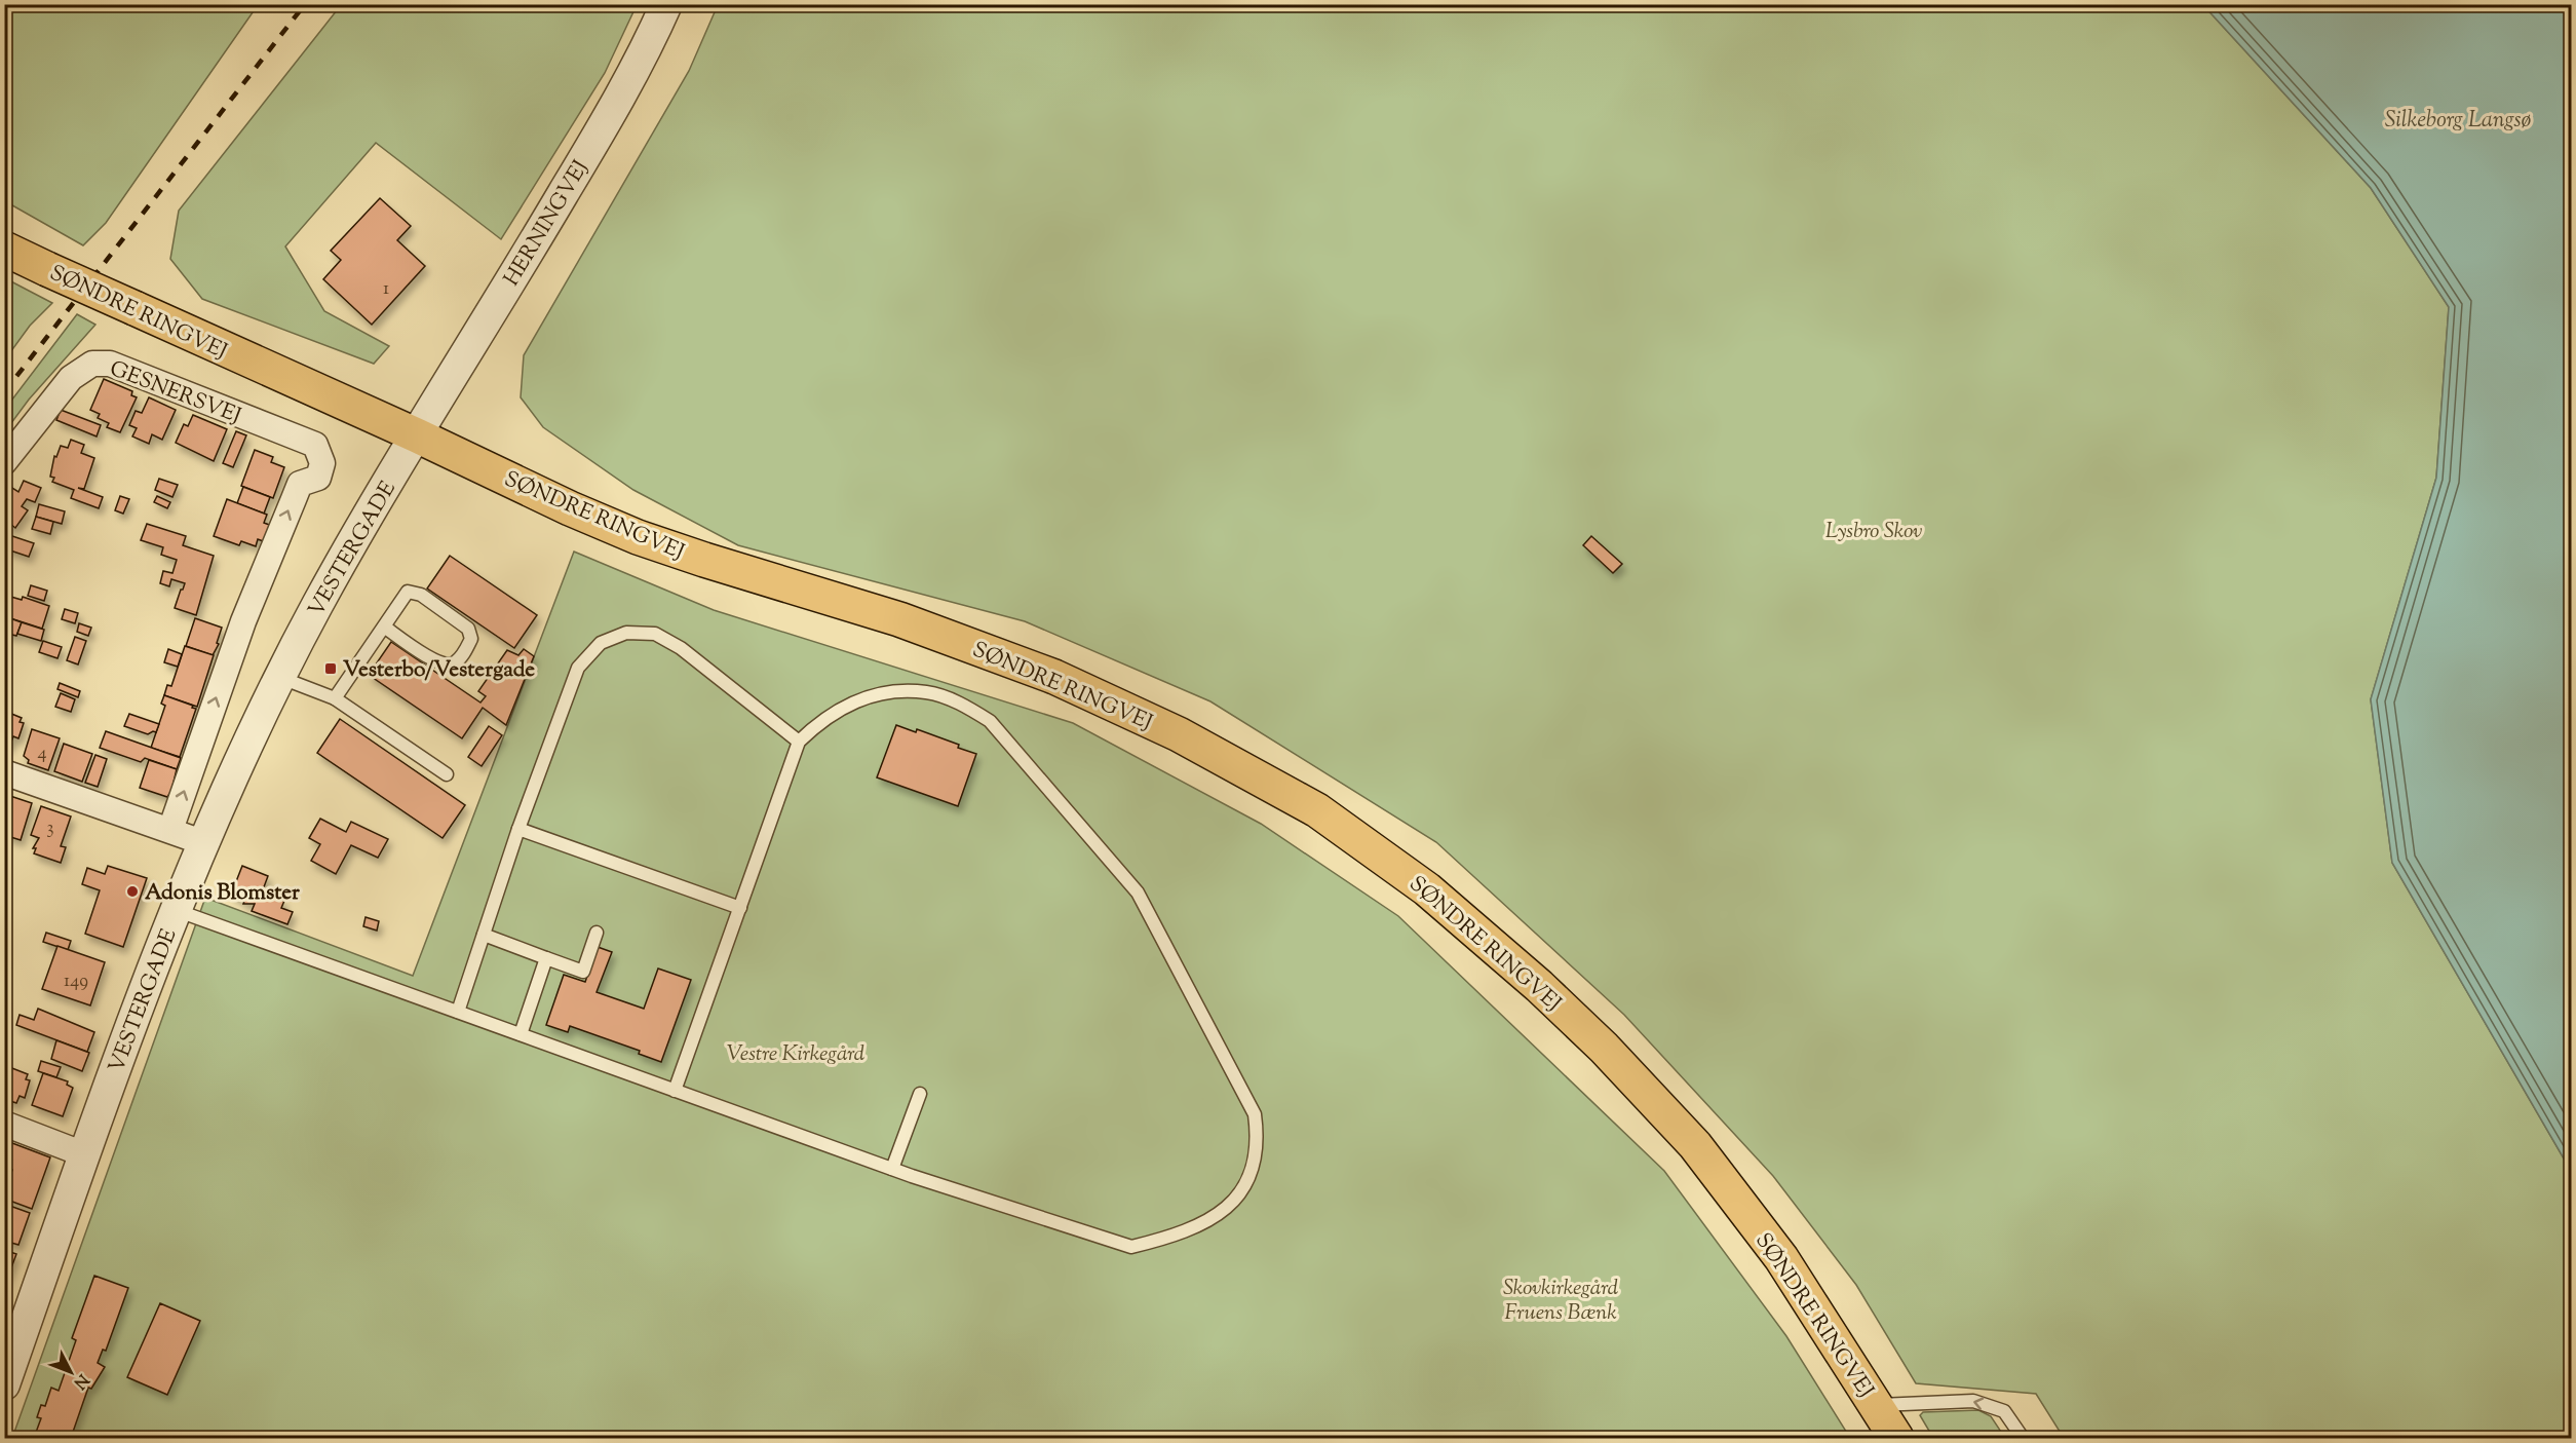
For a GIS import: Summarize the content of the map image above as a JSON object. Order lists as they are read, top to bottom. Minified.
{"streets":{"main road":["SØNDRE RINGVEJ"],"street":["HERNINGVEJ","GESNERSVEJ","VESTERGADE"]},"crossings":[["HERNINGVEJ","SØNDRE RINGVEJ"],["HERNINGVEJ","VESTERGADE"],["SØNDRE RINGVEJ","VESTERGADE"]],"water":["Silkeborg Langsø"],"parks":["Lysbro Skov","Vestre Kirkegård","Skovkirkegård Fruens Bænk"],"places":{"transit":["Vesterbo/Vestergade"],"other":["Adonis Blomster"]},"house_numbers":["1","4","3","149"],"north":"bottom right"}
